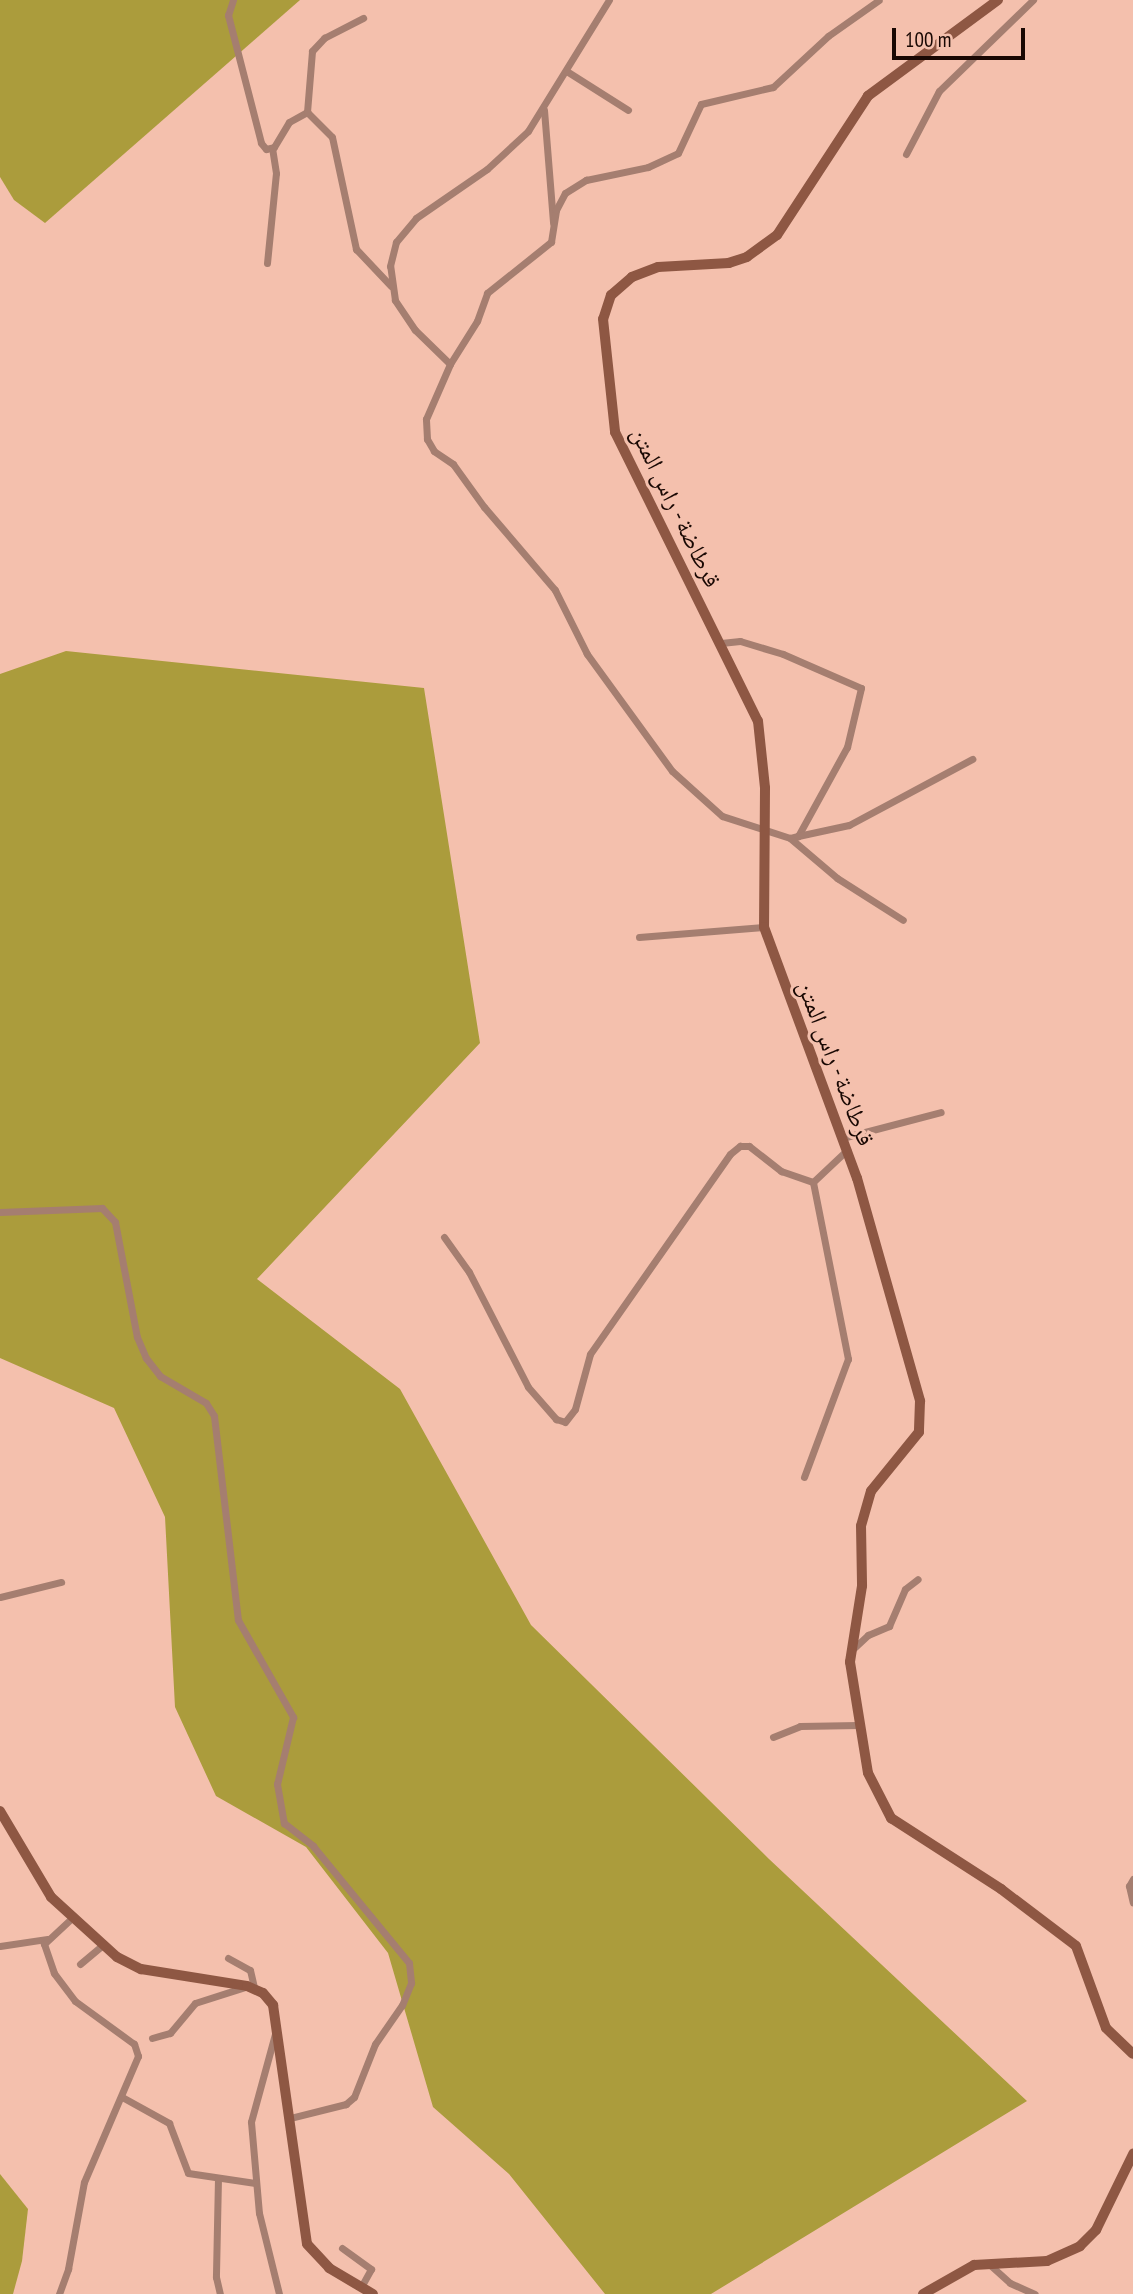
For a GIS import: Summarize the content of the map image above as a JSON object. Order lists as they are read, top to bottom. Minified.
{"streets":{"main road":["قرطاضة - راس المتن"]},"scale_bar":"100 m"}
